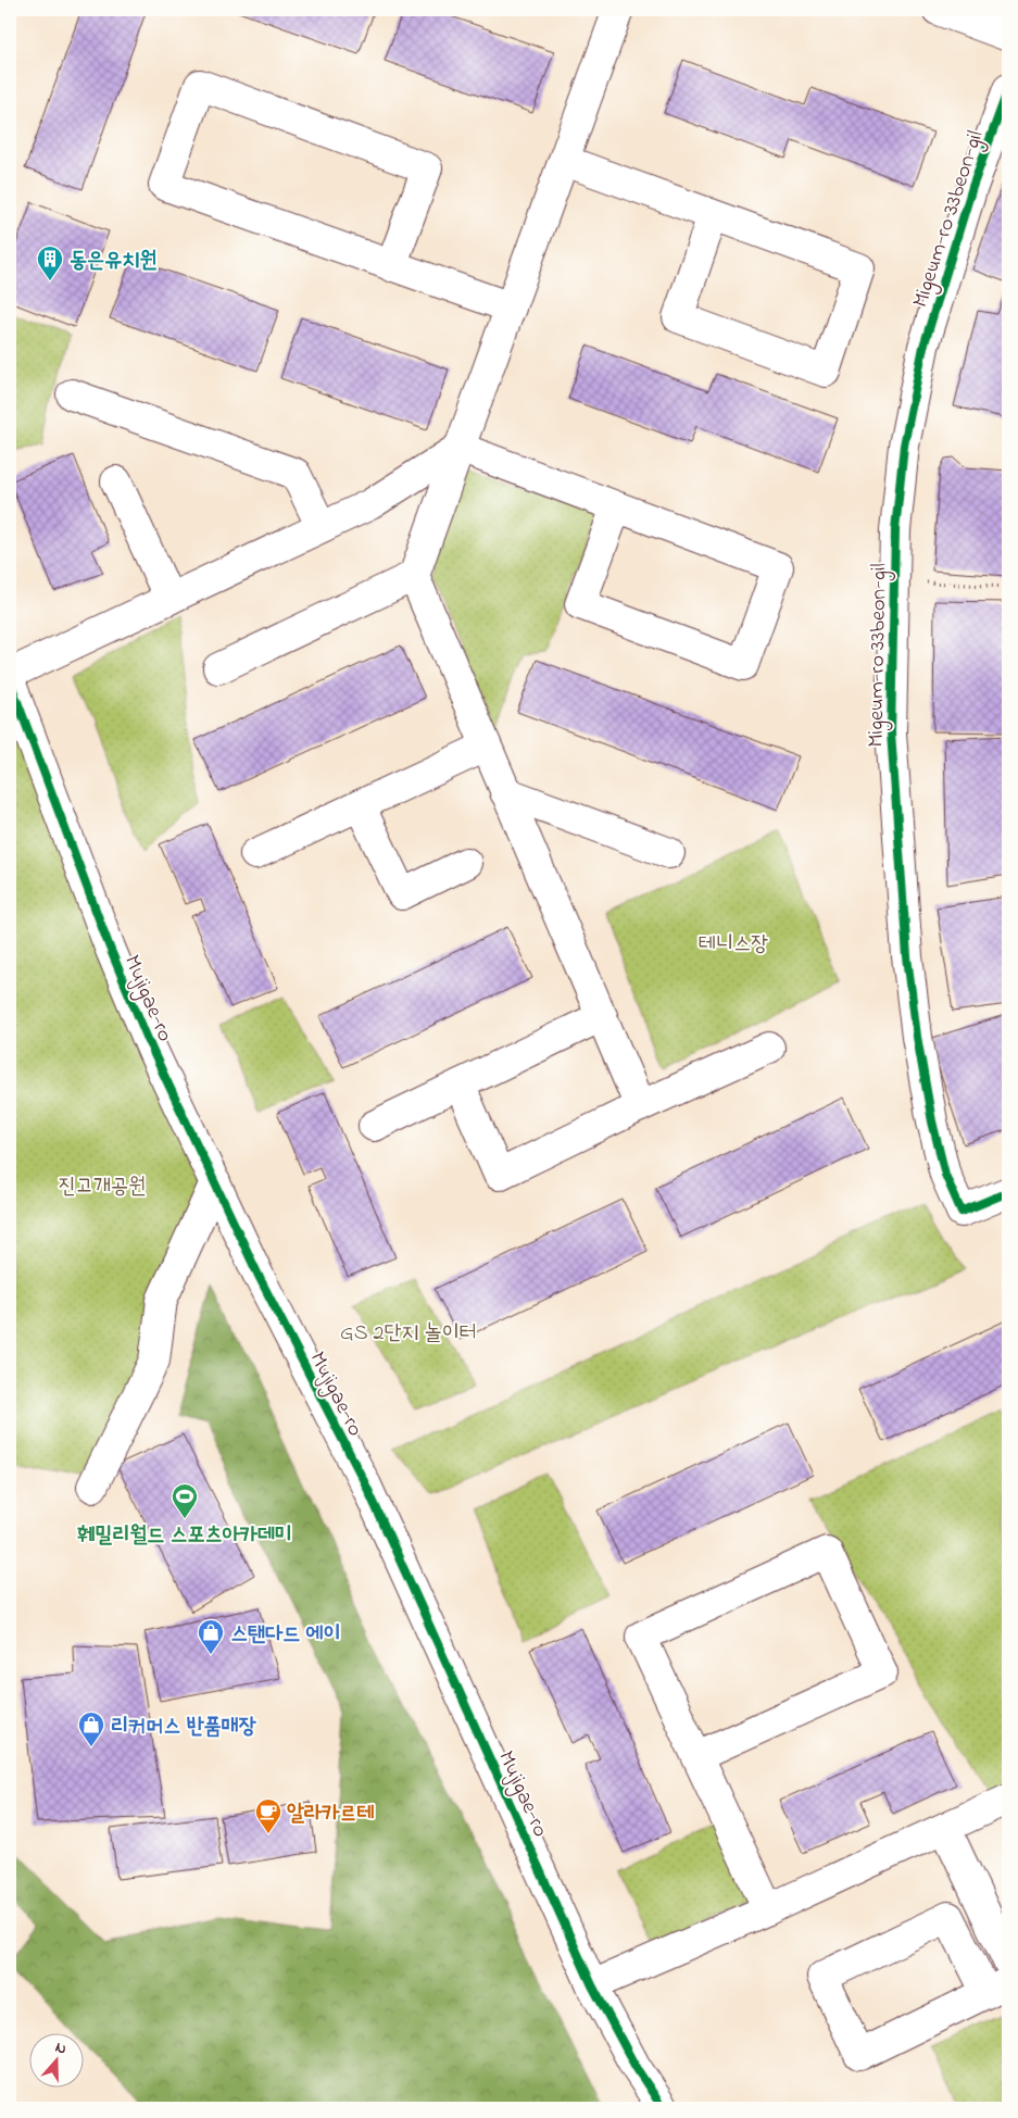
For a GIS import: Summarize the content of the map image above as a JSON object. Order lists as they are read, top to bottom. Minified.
{"streets":{"street":["Migeum-ro 33beon-gil","Mujigae-ro"]},"parks":["테니스장","진고개공원","GS 2단지 놀이터"],"places":{"building":["동은유치원"],"sports":["훼밀리월드 스포츠아카데미"],"shop":["스탠다드 에이","리커머스 반품매장"],"cafe":["알라카르테"]},"north":"top"}
